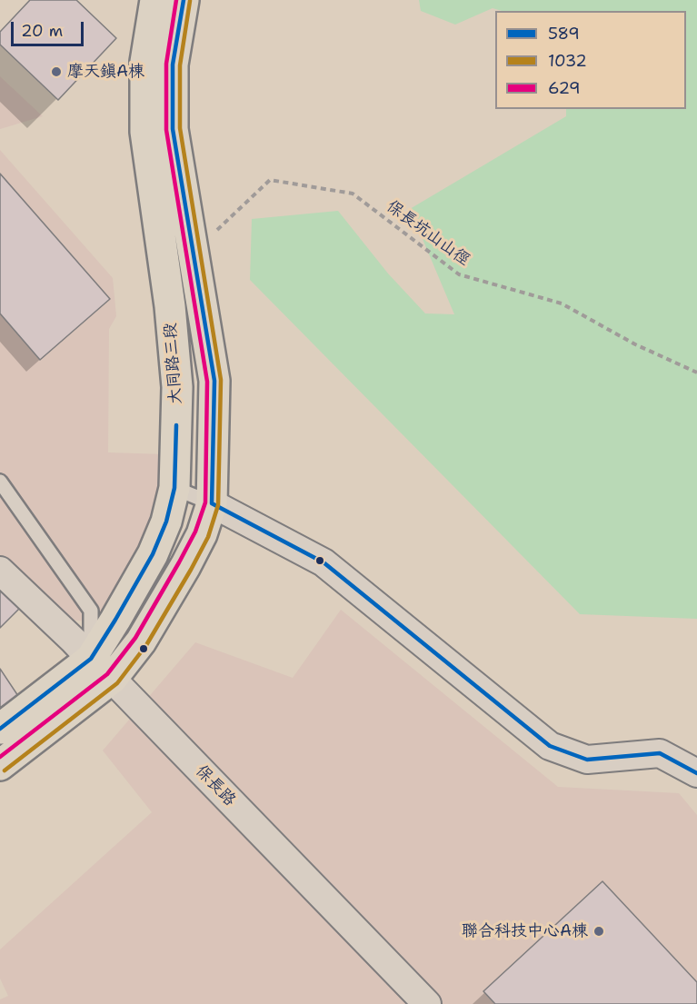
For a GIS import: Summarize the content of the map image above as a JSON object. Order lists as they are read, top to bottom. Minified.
{"streets":{"main road":["大同路三段"],"street":["保長路"],"path":["保長坑山山徑"]},"crossings":[["保長坑山山徑","大同路三段"],["大同路三段","保長路"]],"places":["摩天鎮A棟","聯合科技中心A棟"],"lines":["transit line 589","transit line 629","transit line 1032"],"legend":["589","1032","629"],"scale_bar":"20 m"}
